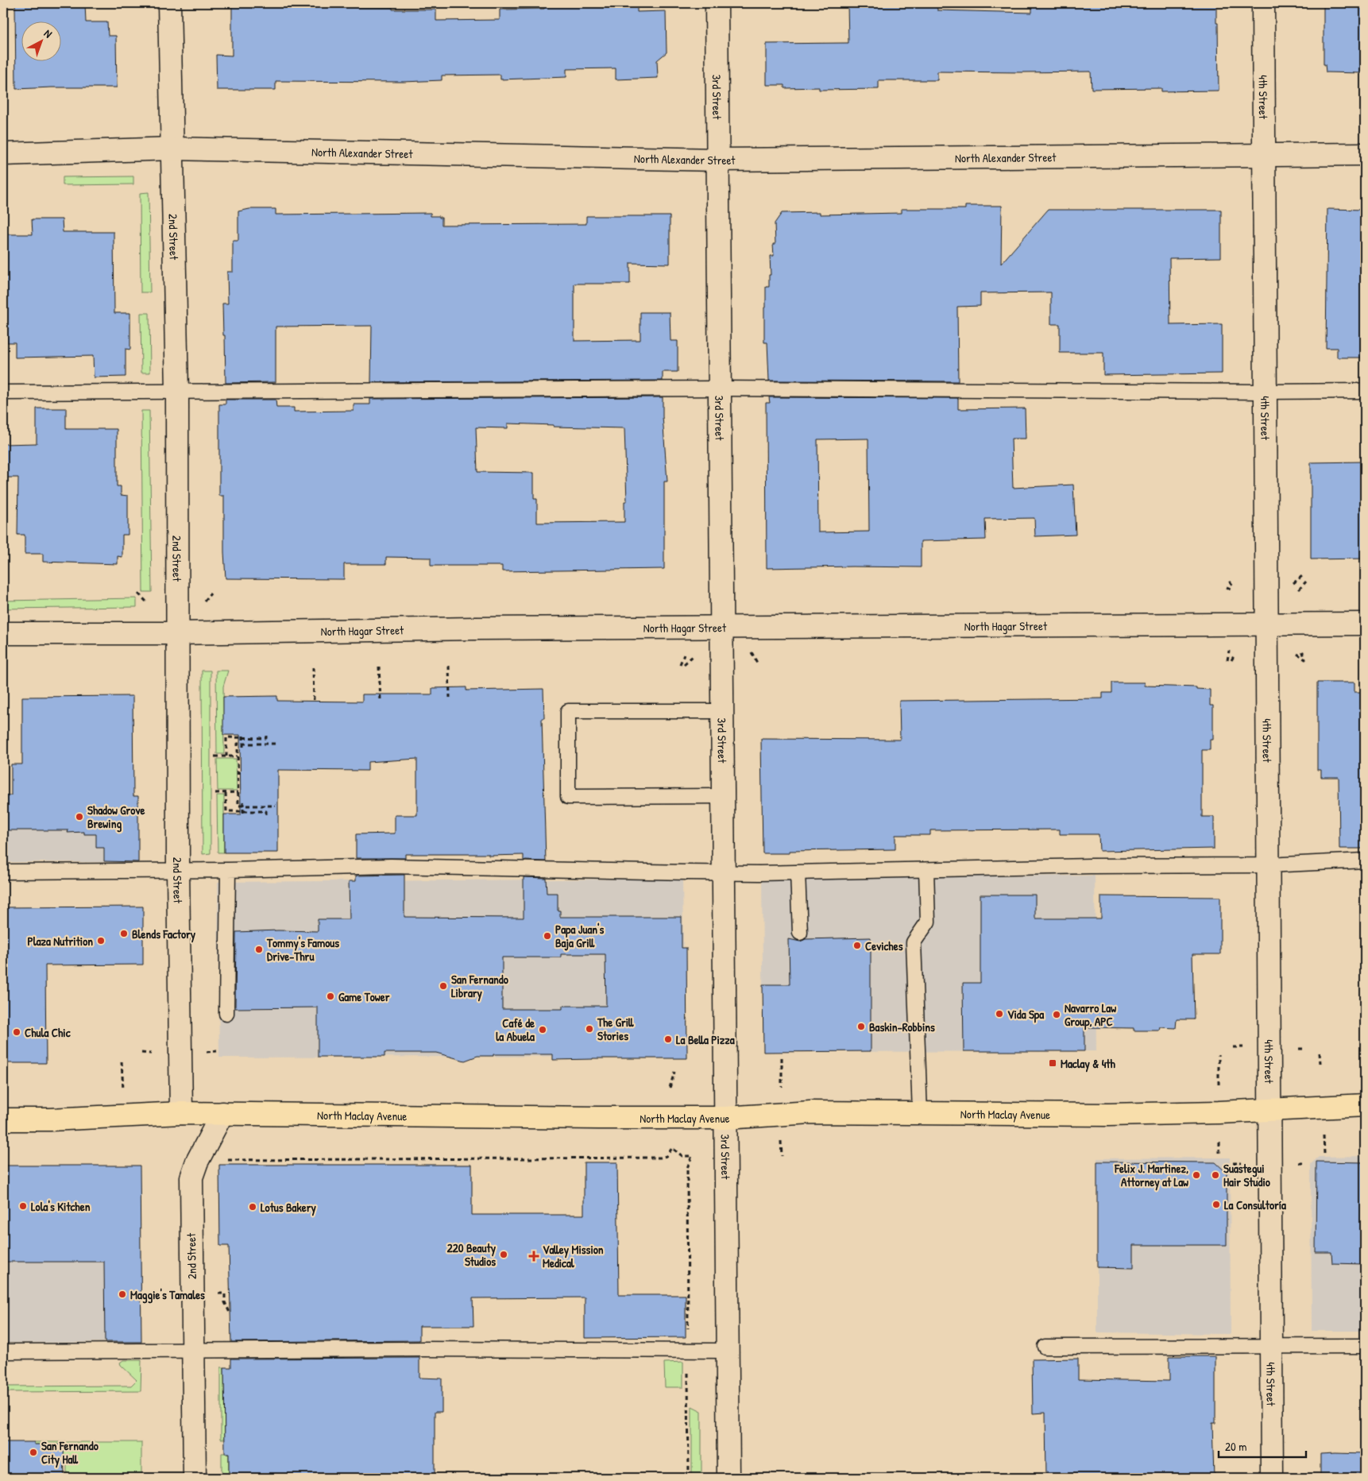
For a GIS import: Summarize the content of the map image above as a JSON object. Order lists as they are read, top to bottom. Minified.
{"streets":{"main road":["North Maclay Avenue"],"street":["3rd Street","4th Street","North Alexander Street","2nd Street","North Hagar Street"]},"crossings":[["3rd Street","North Alexander Street"],["3rd Street","North Hagar Street"],["3rd Street","North Maclay Avenue"],["4th Street","North Alexander Street"],["4th Street","North Hagar Street"],["4th Street","North Maclay Avenue"],["North Alexander Street","2nd Street"],["2nd Street","North Hagar Street"],["2nd Street","North Maclay Avenue"]],"places":{"other":["Shadow Grove Brewing","Blends Factory","Papa Juan's Baja Grill","Plaza Nutrition","Ceviches","Tommy's Famous Drive-Thru","San Fernando Library","Game Tower","Vida Spa","Navarro Law Group, APC","Baskin-Robbins","The Grill Stories","Café de la Abuela","Chula Chic","La Bella Pizza","Felix J. Martinez, Attorney at Law","Suastegui Hair Studio","La Consultoría","Lola's Kitchen","Lotus Bakery","220 Beauty Studios","Maggie's Tamales","San Fernando City Hall"],"transit":["Maclay & 4th"],"health":["Valley Mission Medical"]},"scale_bar":"20 m","north":"top right"}
